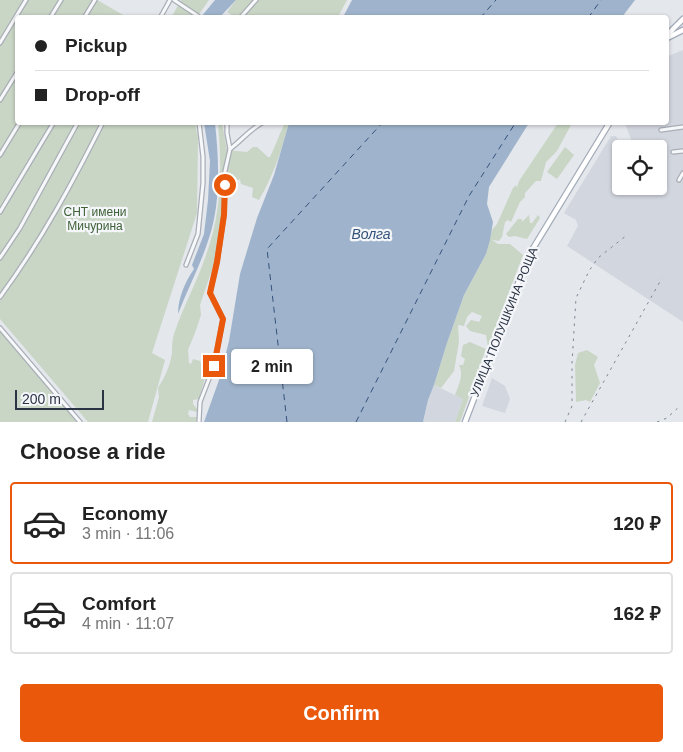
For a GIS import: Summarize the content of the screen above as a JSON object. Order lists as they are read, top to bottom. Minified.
{"streets":{"main road":["УЛИЦА ПОЛУШКИНА РОЩА"]},"water":["Волга"],"parks":["СНТ имени Мичурина"],"scale_bar":"200 m","page":{"banner":["Pickup","Drop-off"],"bubble":"2 min","scale":"200 m","heading":"Choose a ride","list":[{"name":"Economy","note":"3 min · 11:06","value":"120 ₽"},{"name":"Comfort","note":"4 min · 11:07","value":"162 ₽"}],"buttons":"Confirm"}}
